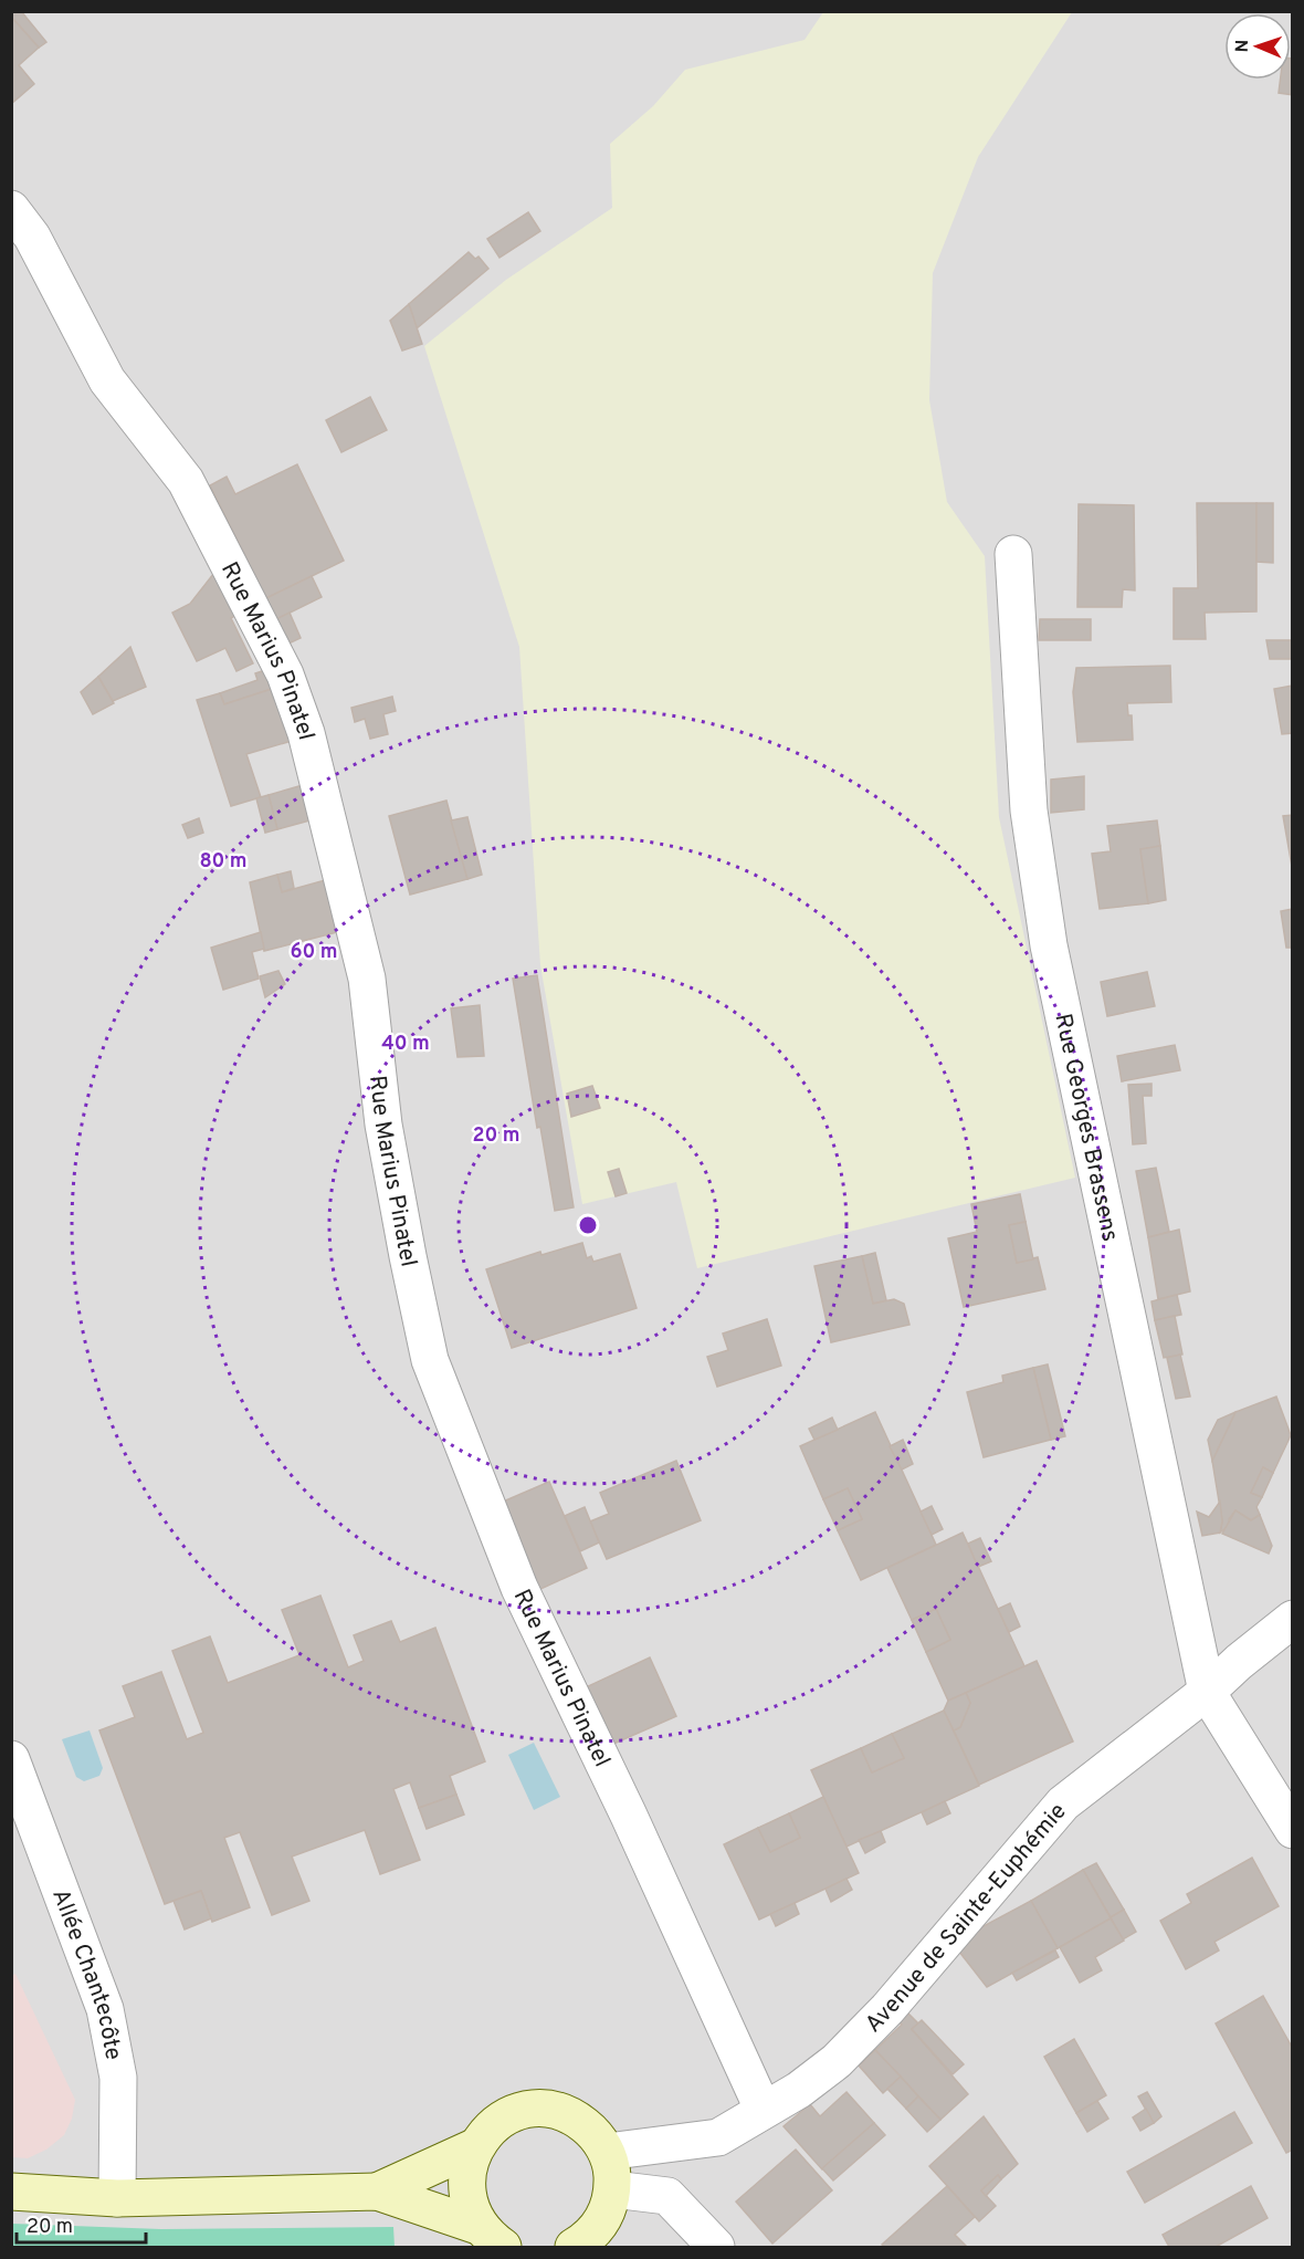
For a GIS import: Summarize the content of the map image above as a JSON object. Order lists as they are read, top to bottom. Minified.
{"streets":{"street":["Rue Marius Pinatel","Rue Georges Brassens","Avenue de Sainte-Euphémie","Allée Chantecôte"]},"crossings":[["Rue Marius Pinatel","Avenue de Sainte-Euphémie"],["Rue Georges Brassens","Avenue de Sainte-Euphémie"]],"scale_bar":"20 m","north":"left","rings":["80 m","60 m","40 m","20 m"]}
